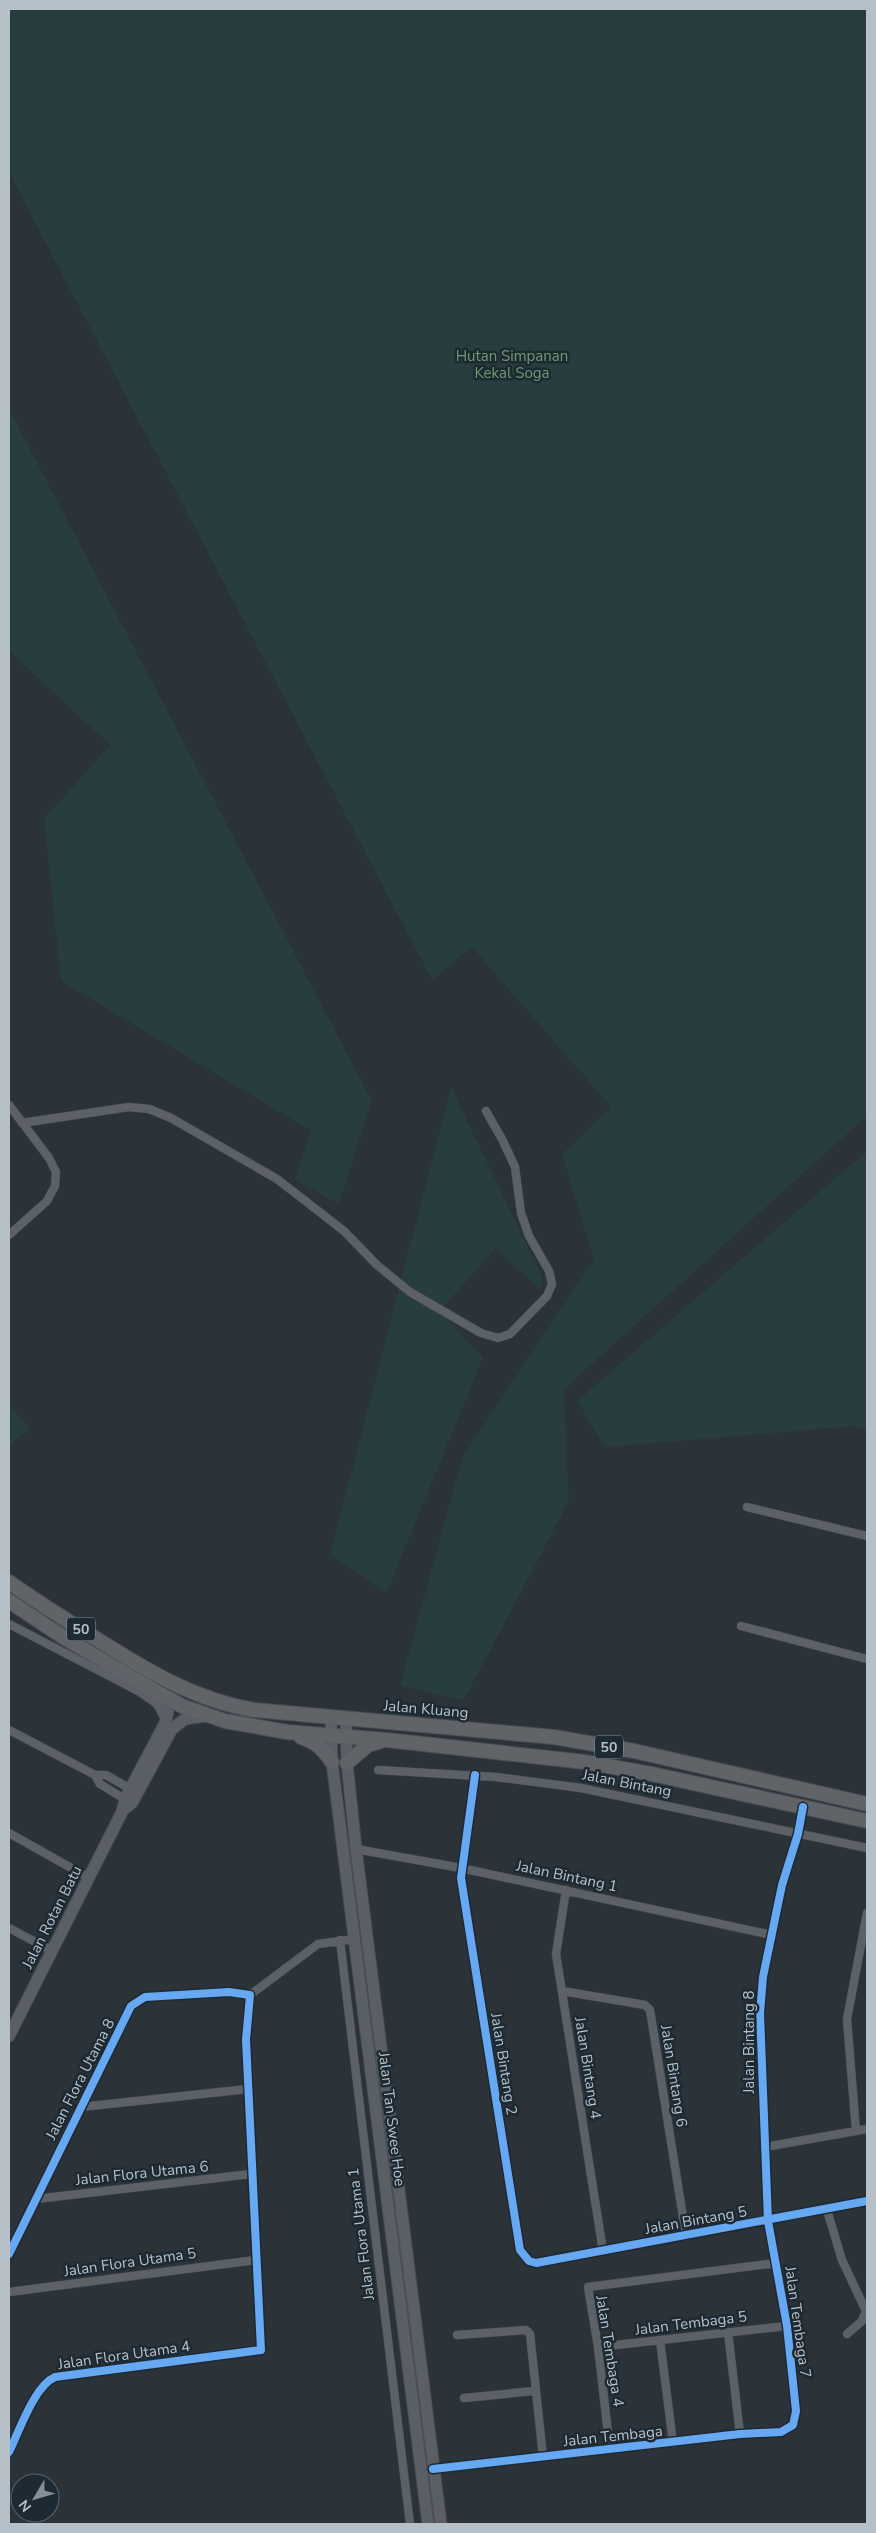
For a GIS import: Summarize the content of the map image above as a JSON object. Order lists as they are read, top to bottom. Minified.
{"streets":{"highway":["50","Jalan Kluang"],"main road":["Jalan Rotan Batu","Jalan Tan Swee Hoe"],"street":["Jalan Bintang","Jalan Bintang 1","Jalan Bintang 8","Jalan Bintang 2","Jalan Bintang 4","Jalan Bintang 6","Jalan Flora Utama 8","Jalan Flora Utama 6","Jalan Bintang 5","Jalan Flora Utama 1","Jalan Flora Utama 5","Jalan Tembaga 7","Jalan Tembaga 5","Jalan Tembaga 4","Jalan Flora Utama 4","Jalan Tembaga"]},"crossings":[["50","Jalan Rotan Batu"],["50","Jalan Bintang 8"],["50","Jalan Tan Swee Hoe"],["Jalan Kluang","Jalan Tan Swee Hoe"],["Jalan Bintang","Jalan Bintang 8"],["Jalan Bintang","Jalan Bintang 2"],["Jalan Bintang 1","Jalan Bintang 8"],["Jalan Bintang 1","Jalan Bintang 2"],["Jalan Bintang 1","Jalan Bintang 4"],["Jalan Bintang 1","Jalan Tan Swee Hoe"],["Jalan Bintang 8","Jalan Bintang 5"],["Jalan Bintang 8","Jalan Tembaga 7"],["Jalan Bintang 2","Jalan Bintang 5"],["Jalan Bintang 4","Jalan Bintang 6"],["Jalan Bintang 4","Jalan Bintang 5"],["Jalan Bintang 6","Jalan Bintang 5"],["Jalan Flora Utama 8","Jalan Flora Utama 6"],["Jalan Tan Swee Hoe","Jalan Tembaga"],["Jalan Bintang 5","Jalan Tembaga 7"],["Jalan Flora Utama 5","Jalan Flora Utama 4"],["Jalan Tembaga 7","Jalan Tembaga 5"],["Jalan Tembaga 7","Jalan Tembaga 4"],["Jalan Tembaga 7","Jalan Tembaga"],["Jalan Tembaga 5","Jalan Tembaga 4"],["Jalan Tembaga 4","Jalan Tembaga"]],"parks":["Hutan Simpanan Kekal Soga"],"north":"bottom left"}
